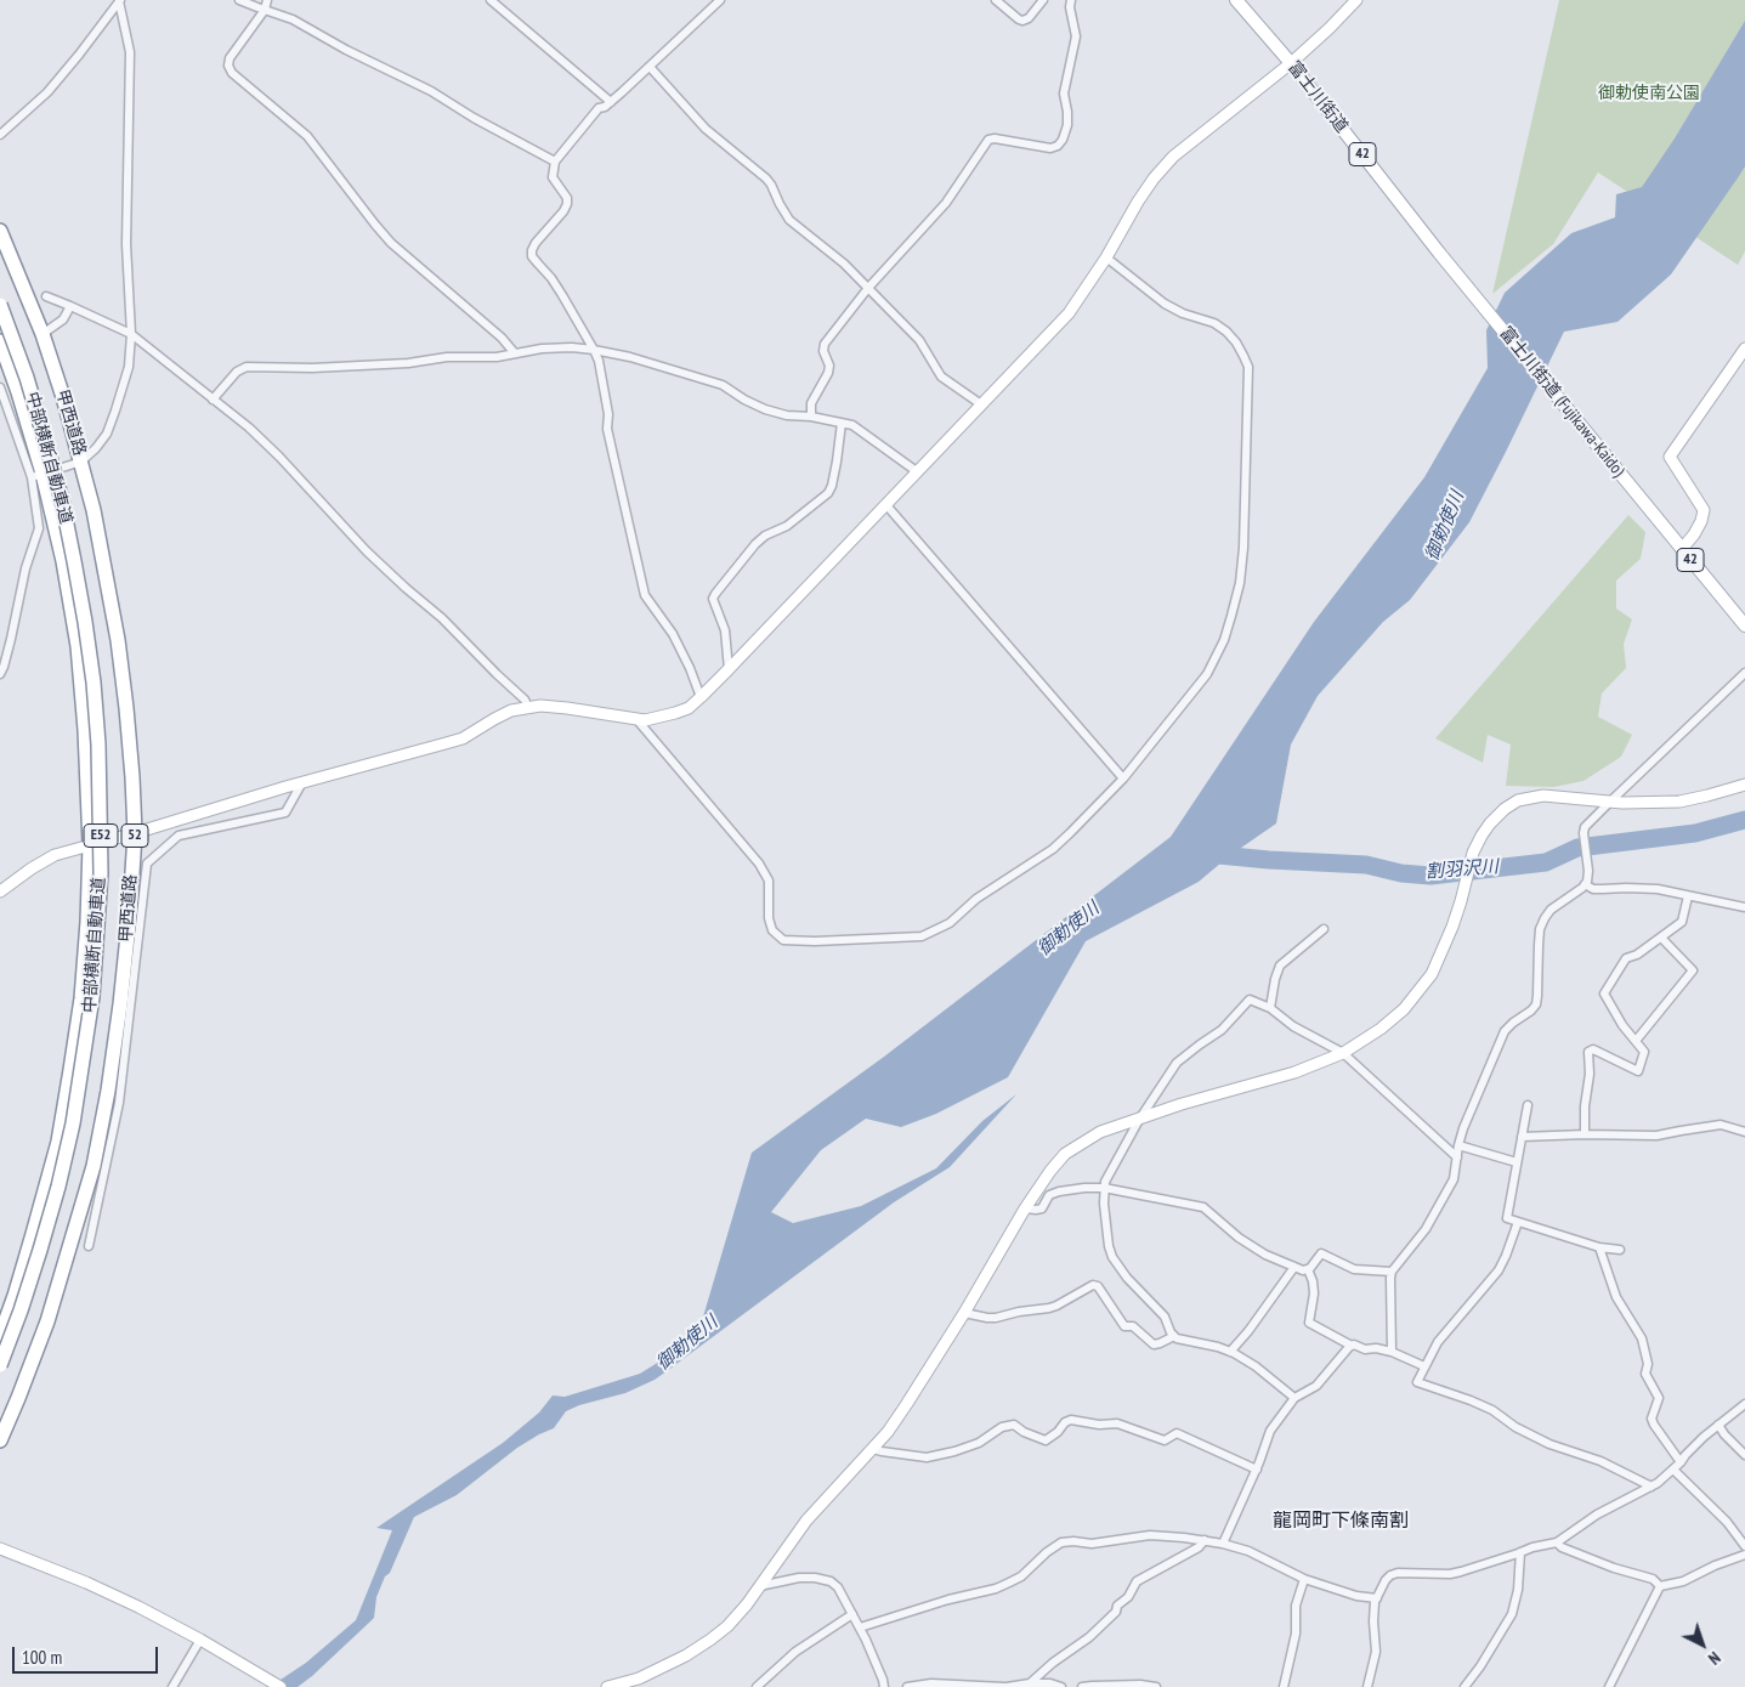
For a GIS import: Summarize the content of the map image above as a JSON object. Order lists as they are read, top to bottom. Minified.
{"streets":{"highway":["甲西道路","中部横断自動車道","E52","52"],"main road":["富士川街道","42","富士川街道 (Fujikawa-Kaido)"]},"crossings":[["富士川街道","富士川街道 (Fujikawa-Kaido)"],["42","富士川街道 (Fujikawa-Kaido)"]],"districts":["龍岡町下條南割"],"water":["御勅使川","割羽沢川"],"parks":["御勅使南公園"],"scale_bar":"100 m","north":"bottom right"}
